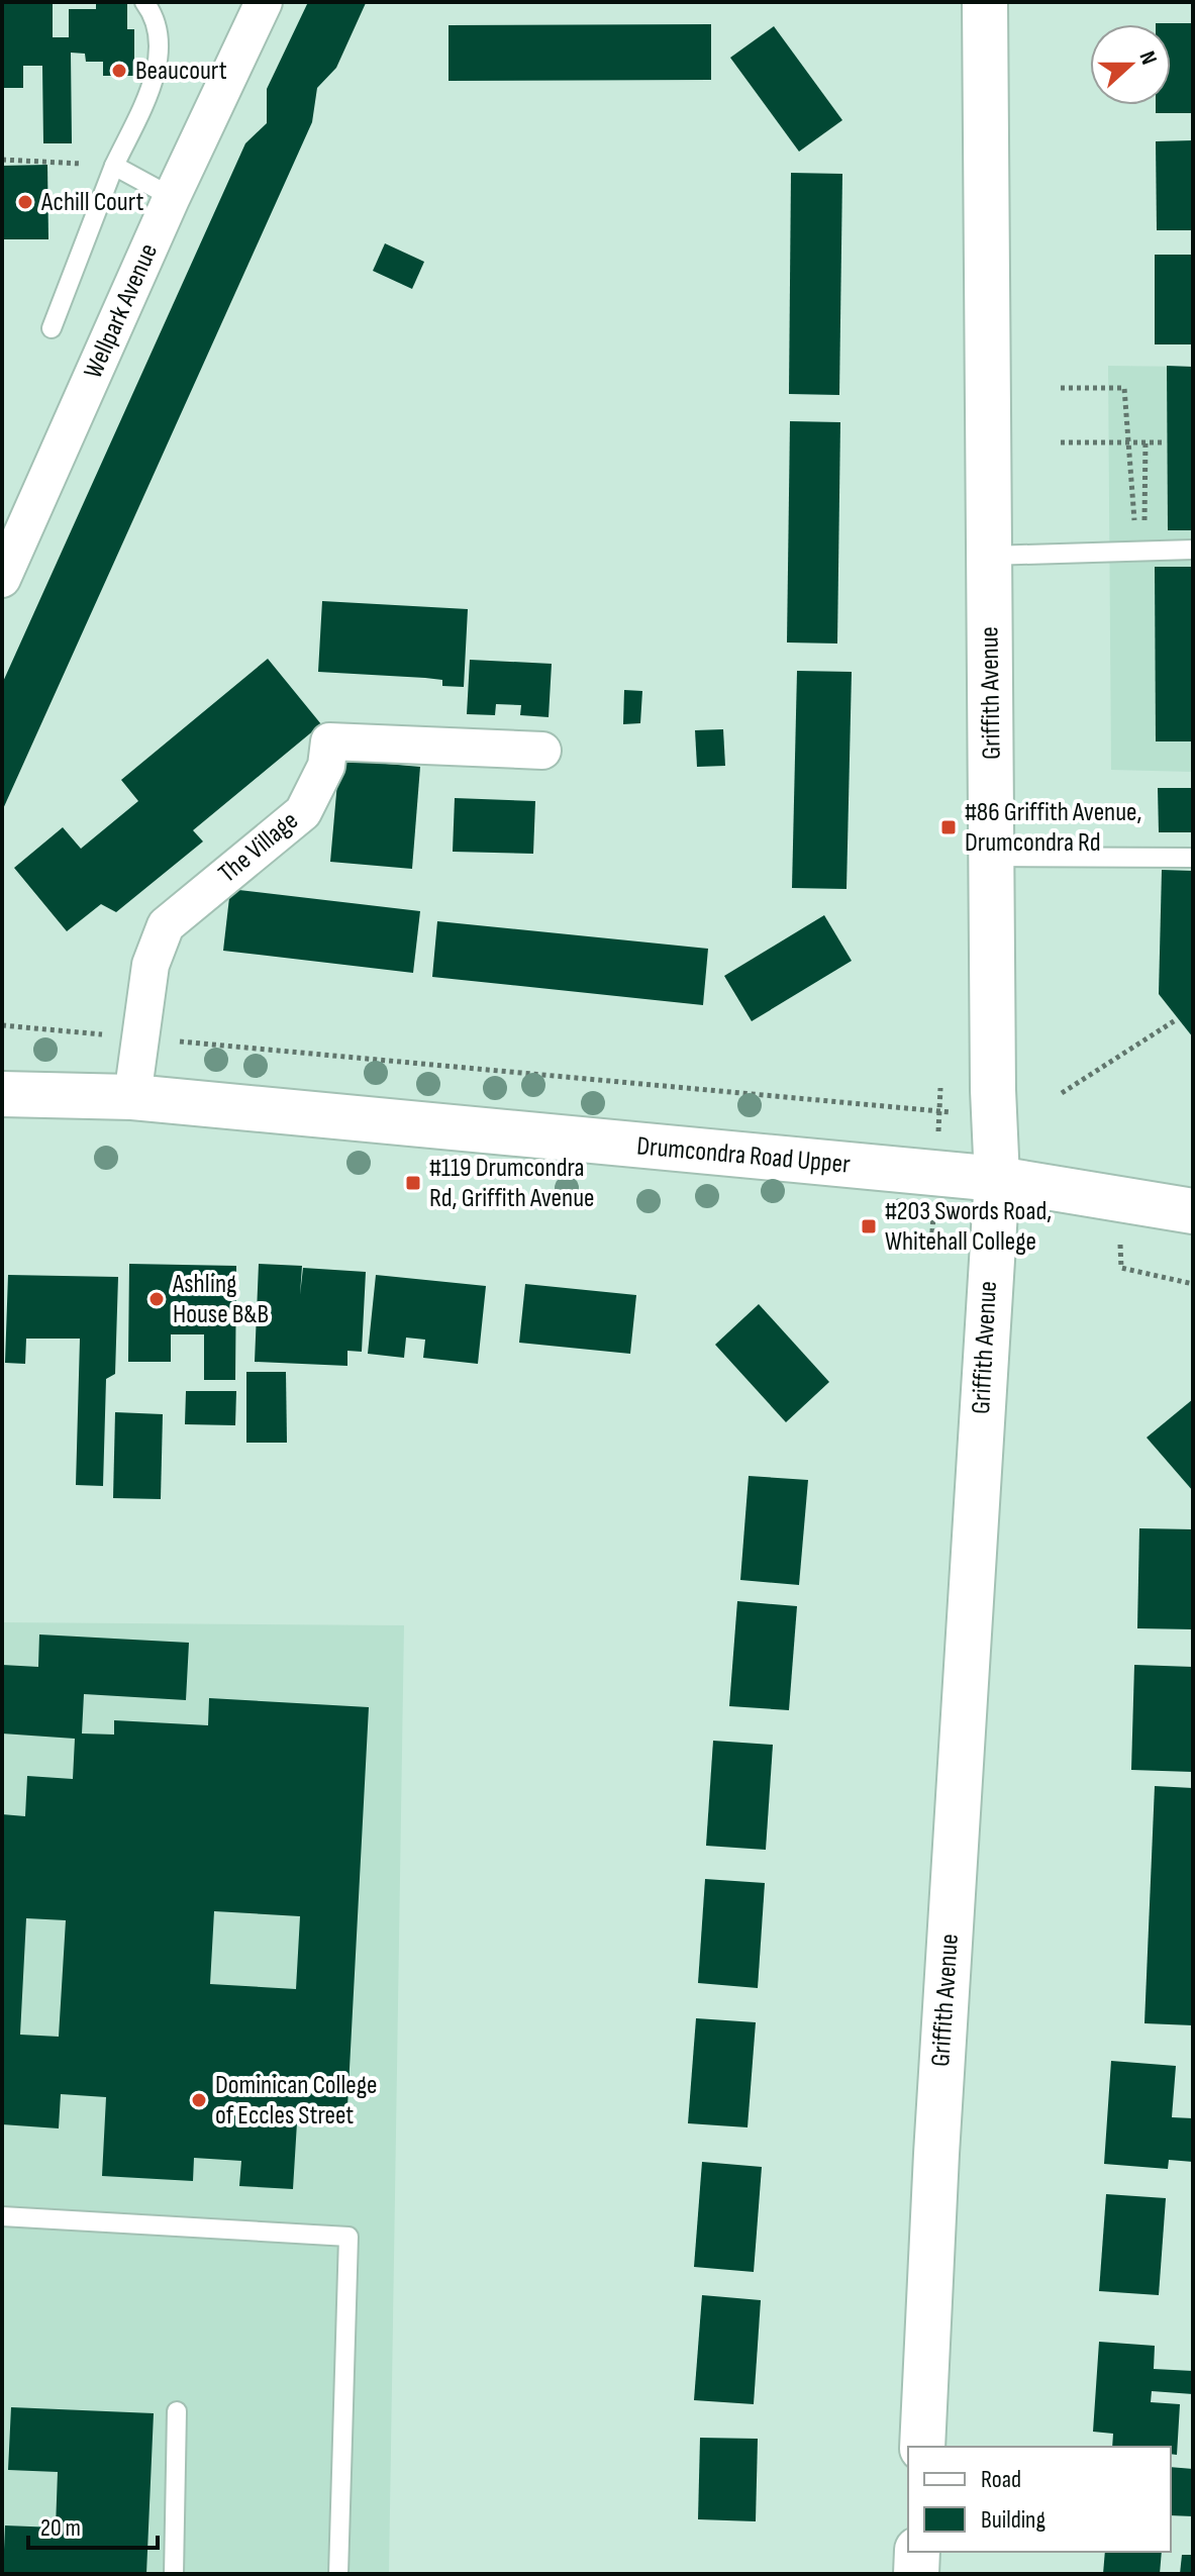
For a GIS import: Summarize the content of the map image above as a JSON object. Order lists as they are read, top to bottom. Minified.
{"streets":{"main road":["Griffith Avenue","Drumcondra Road Upper"],"street":["Wellpark Avenue","The Village"]},"crossings":[["Griffith Avenue","Drumcondra Road Upper"],["The Village","Drumcondra Road Upper"]],"places":{"other":["Beaucourt","Achill Court","Ashling House B&B","Dominican College of Eccles Street"],"transit":["#86 Griffith Avenue, Drumcondra Rd","#119 Drumcondra Rd, Griffith Avenue","#203 Swords Road, Whitehall College"]},"legend":["Road","Building"],"scale_bar":"20 m","north":"right"}
